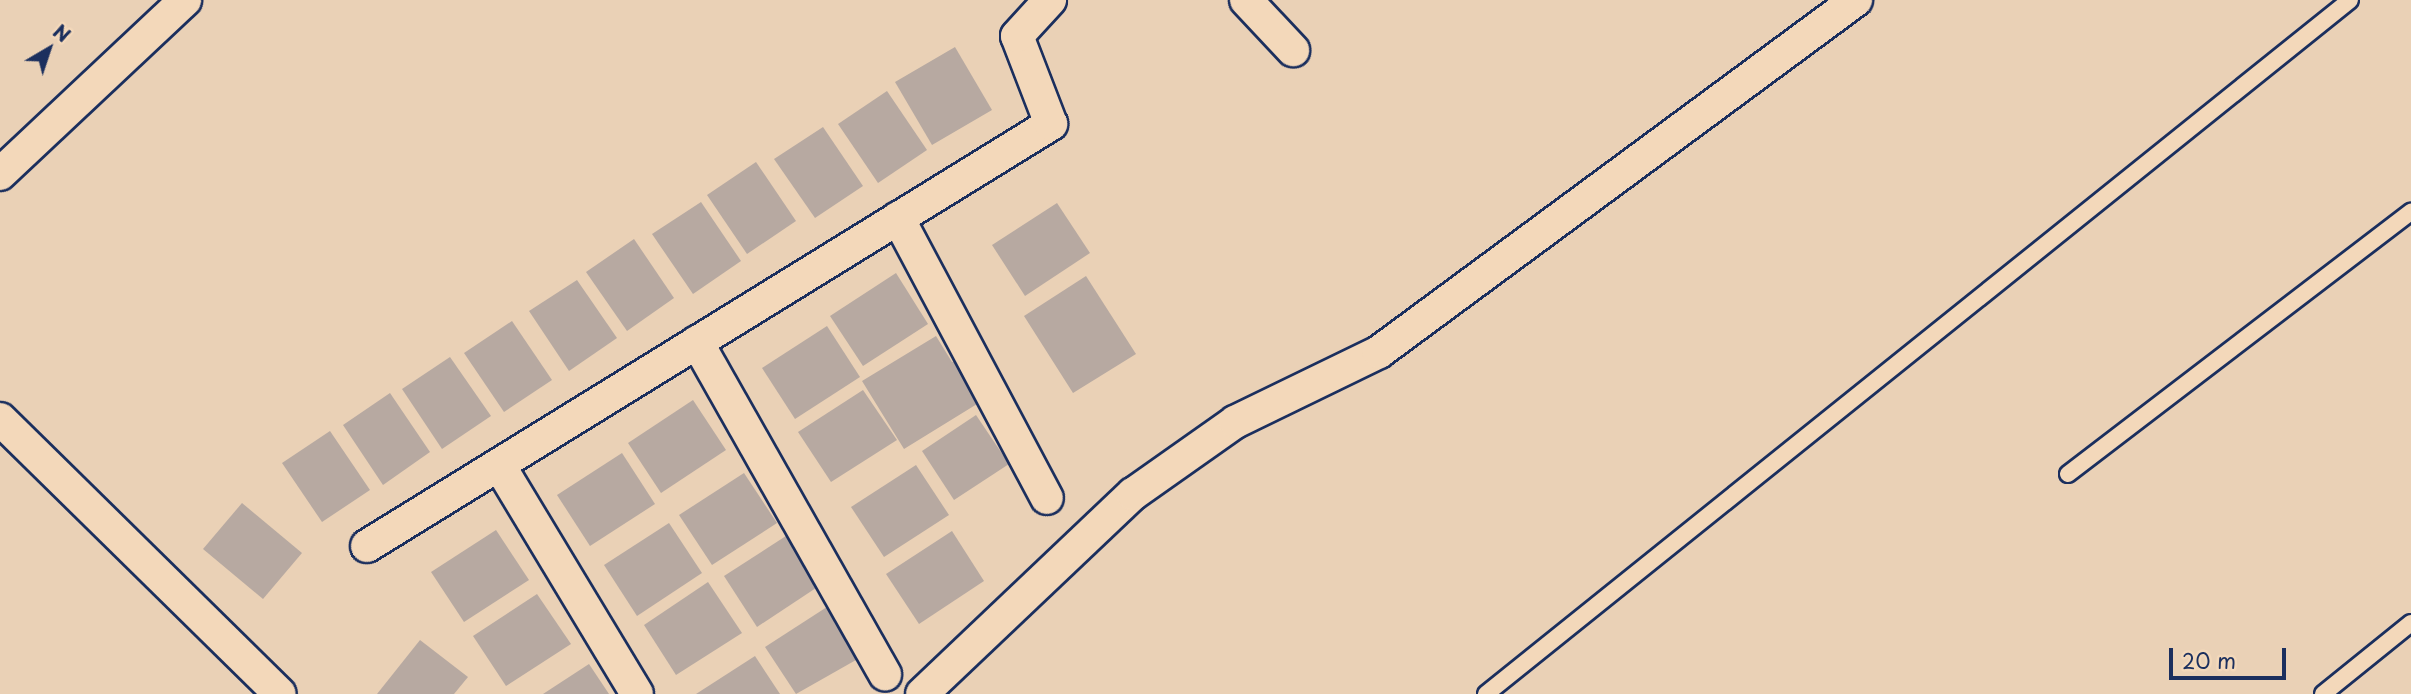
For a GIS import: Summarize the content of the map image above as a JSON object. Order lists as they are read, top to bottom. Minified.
{"scale_bar":"20 m","north":"top right"}
